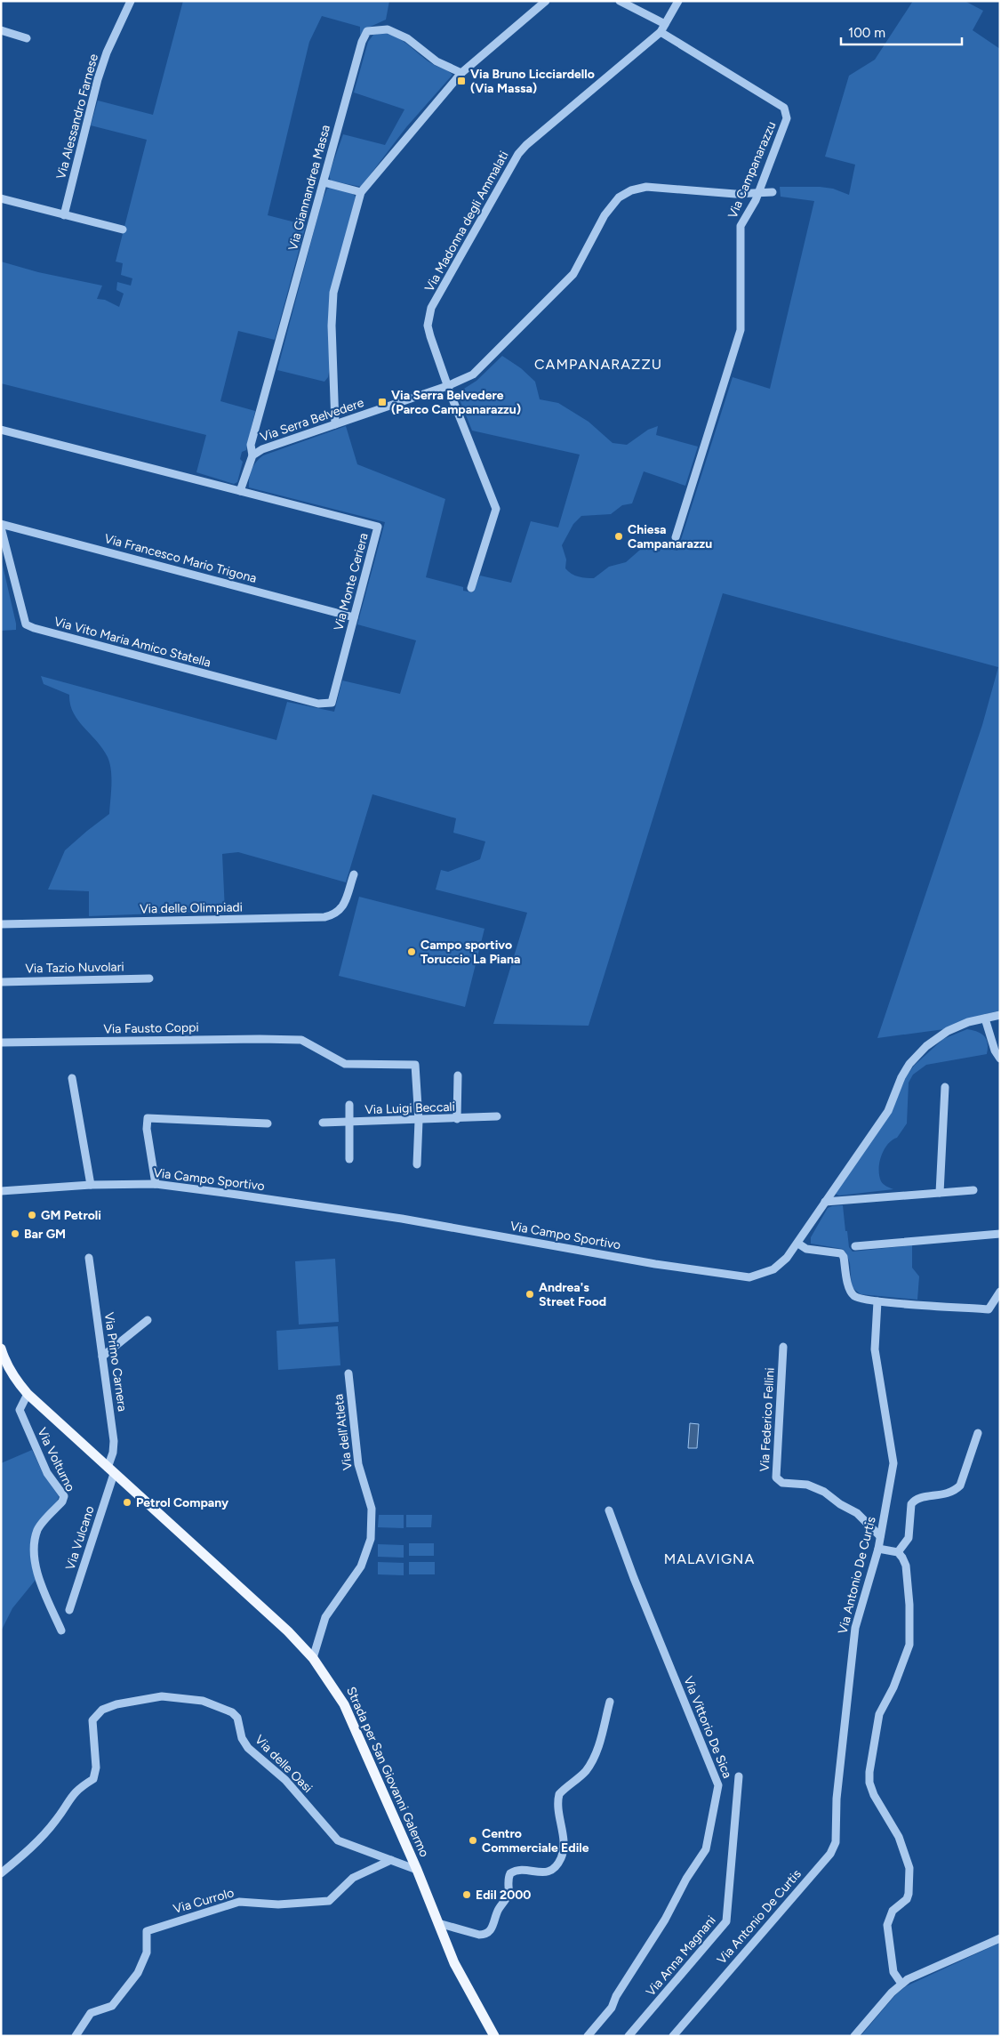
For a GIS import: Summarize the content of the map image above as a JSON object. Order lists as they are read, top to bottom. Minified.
{"streets":{"main road":["Strada per San Giovanni Galermo"],"street":["Via Alessandro Farnese","Via Campanarazzu","Via Giannandrea Massa","Via Madonna degli Ammalati","Via Serra Belvedere","Via Francesco Mario Trigona","Via Monte Ceriera","Via Vito Maria Amico Statella","Via delle Olimpiadi","Via Tazio Nuvolari","Via Fausto Coppi","Via Luigi Beccali","Via Campo Sportivo","Via Primo Carnera","Via Federico Fellini","Via dell'Atleta","Via Volturno","Via Vulcano","Via Antonio De Curtis","Via Vittorio De Sica","Via delle Oasi","Via Currolo","Via Anna Magnani"]},"crossings":[["Via Campanarazzu","Via Madonna degli Ammalati"],["Via Campanarazzu","Via Serra Belvedere"],["Via Giannandrea Massa","Via Serra Belvedere"],["Via Madonna degli Ammalati","Via Serra Belvedere"],["Via Serra Belvedere","Via Monte Ceriera"],["Via Francesco Mario Trigona","Via Monte Ceriera"],["Via Monte Ceriera","Via Vito Maria Amico Statella"],["Via Fausto Coppi","Via Luigi Beccali"],["Via Primo Carnera","Via Vulcano"],["Via Primo Carnera","Strada per San Giovanni Galermo"],["Via Federico Fellini","Via Antonio De Curtis"],["Via dell'Atleta","Strada per San Giovanni Galermo"],["Via Volturno","Strada per San Giovanni Galermo"],["Via Vulcano","Strada per San Giovanni Galermo"],["Via delle Oasi","Strada per San Giovanni Galermo"],["Via delle Oasi","Via Currolo"]],"districts":["CAMPANARAZZU","MALAVIGNA"],"places":{"transit":["Via Bruno Licciardello (Via Massa)","Via Serra Belvedere (Parco Campanarazzu)"],"other":["Chiesa Campanarazzu","Campo sportivo Toruccio La Piana","GM Petroli","Bar GM","Andrea's Street Food","Petrol Company","Centro Commerciale Edile","Edil 2000"]},"scale_bar":"100 m"}
